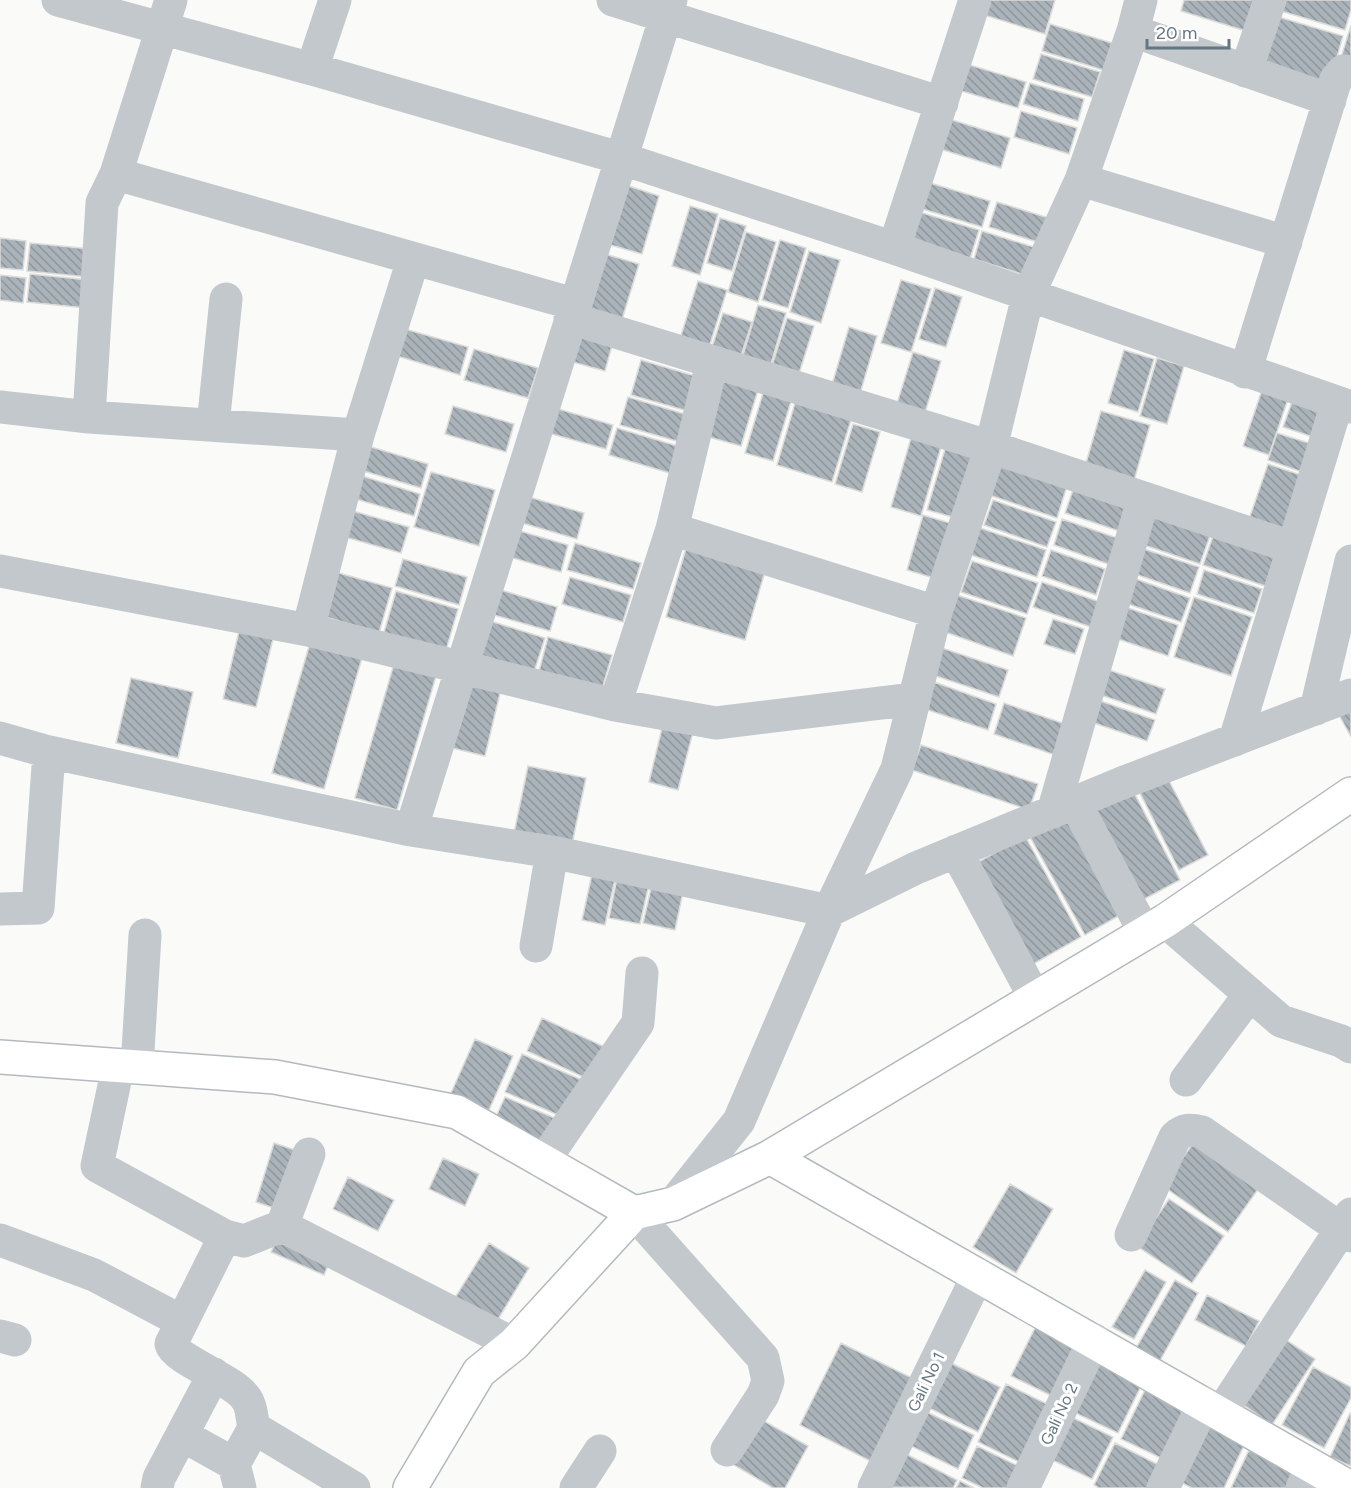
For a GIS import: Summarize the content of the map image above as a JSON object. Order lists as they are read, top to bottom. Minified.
{"streets":{"street":["Gali No 1","Gali No 2"]},"scale_bar":"20 m"}
